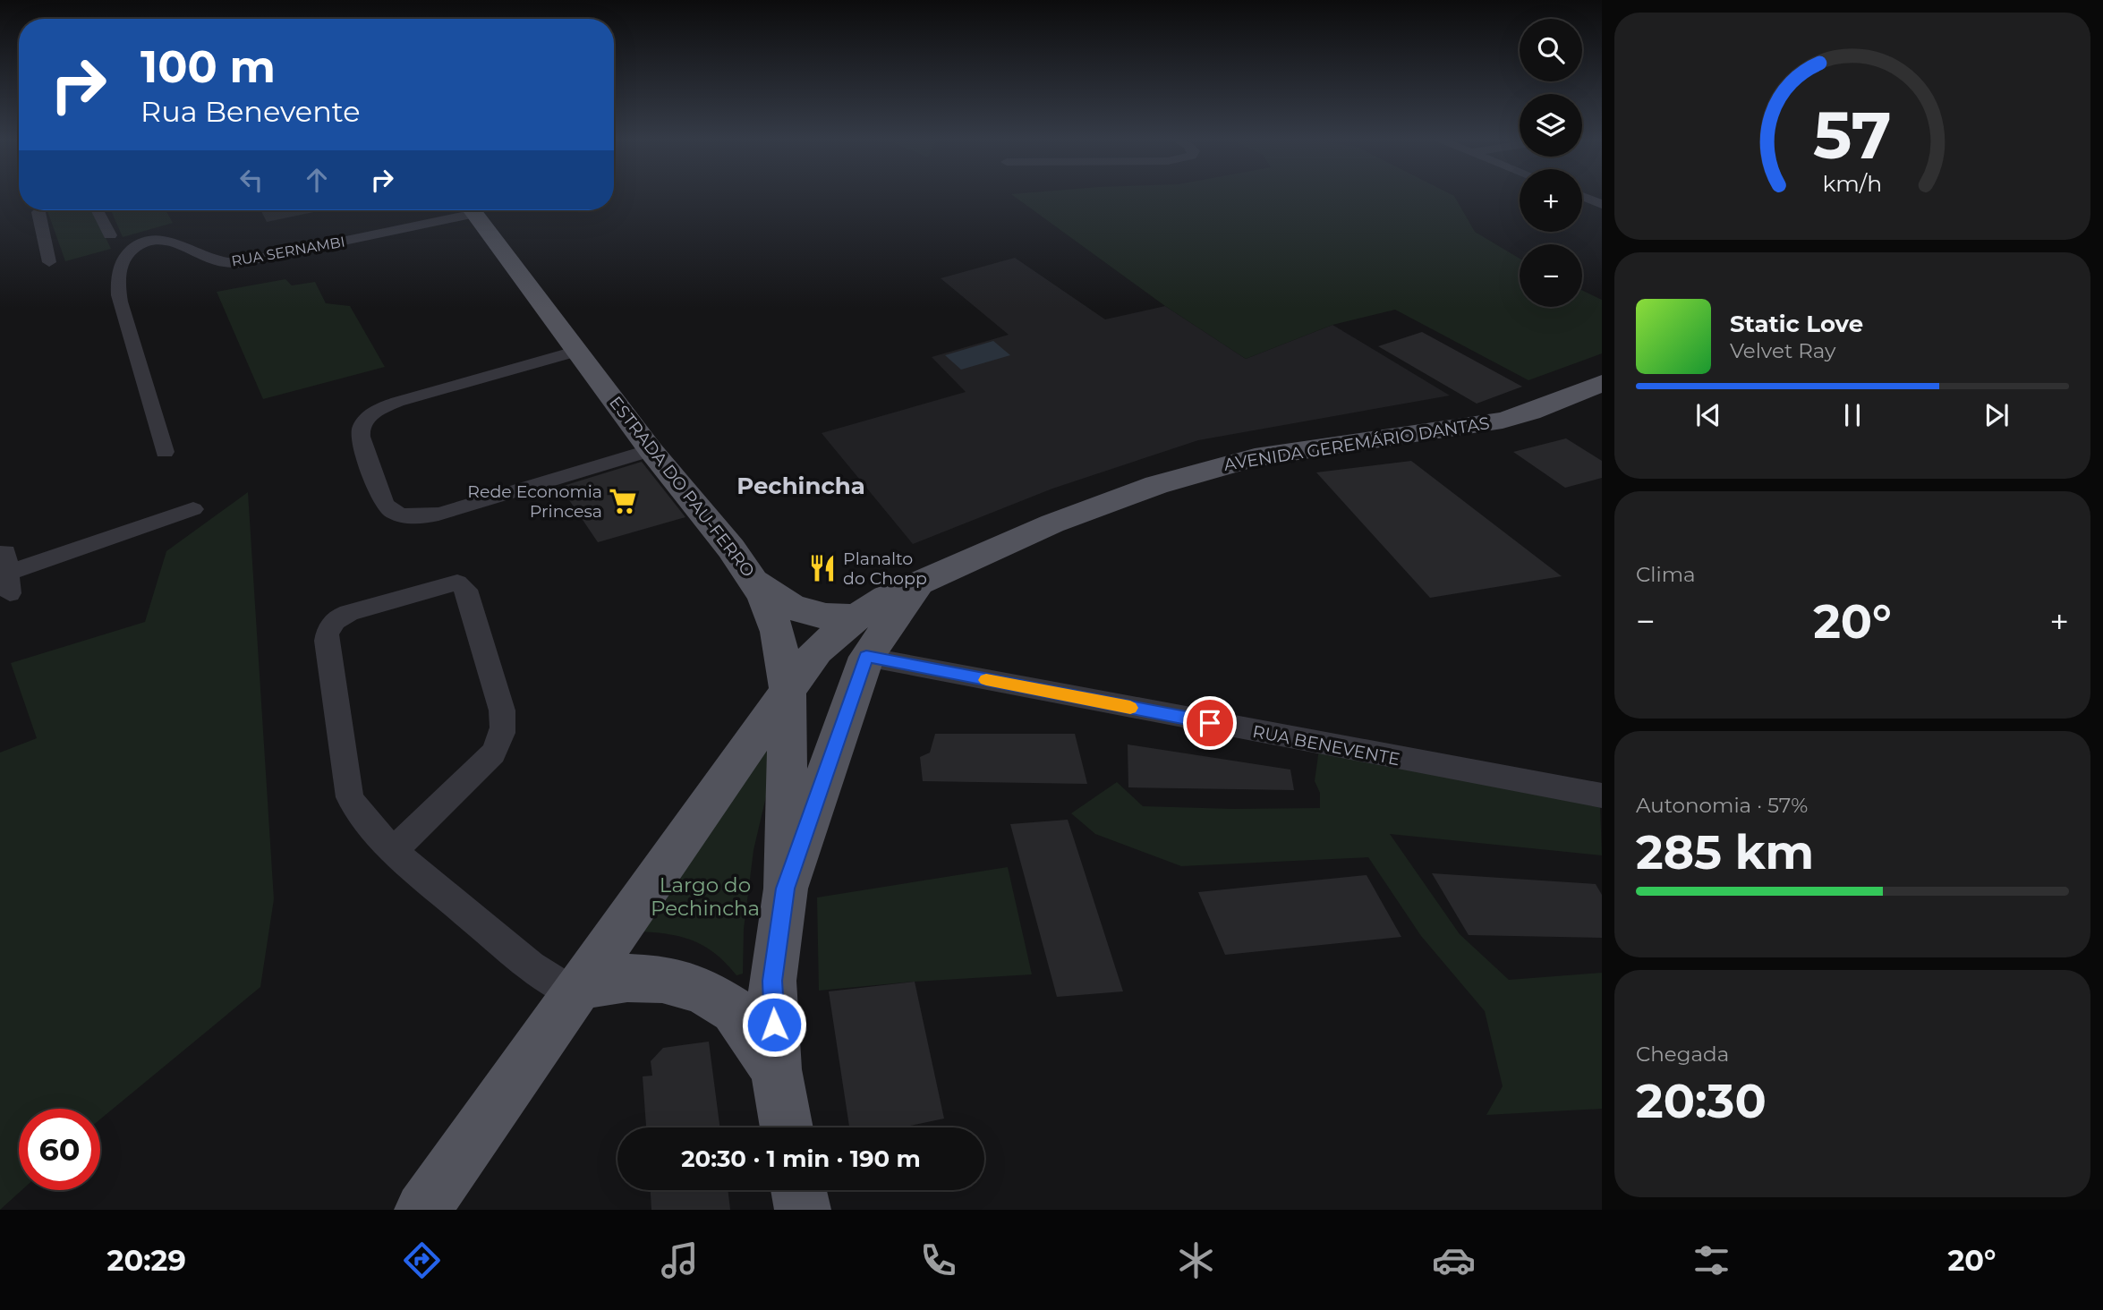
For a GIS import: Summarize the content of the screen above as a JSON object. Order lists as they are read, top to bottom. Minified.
{"streets":{"main road":["AVENIDA GEREMÁRIO DANTAS","ESTRADA DO PAU-FERRO"],"street":["RUA SERNAMBI","RUA BENEVENTE"]},"crossings":[["AVENIDA GEREMÁRIO DANTAS","ESTRADA DO PAU-FERRO"]],"districts":["Pechincha"],"parks":["Largo do Pechincha"],"places":{"supermarket":["Rede Economia Princesa"],"restaurant":["Planalto do Chopp"]},"page":{"map_buttons":["+","−"],"turn":["100 m","Rua Benevente"],"song":["Static Love","Velvet Ray"],"tile":["Clima",["Autonomia · 57%","285 km"],["Chegada","20:30"]],"heat":["−","20°","+"],"limit":"60","trip":"20:30 · 1 min · 190 m","tabs":["20:29","20°"],"gauge":["57","km/h"]}}
